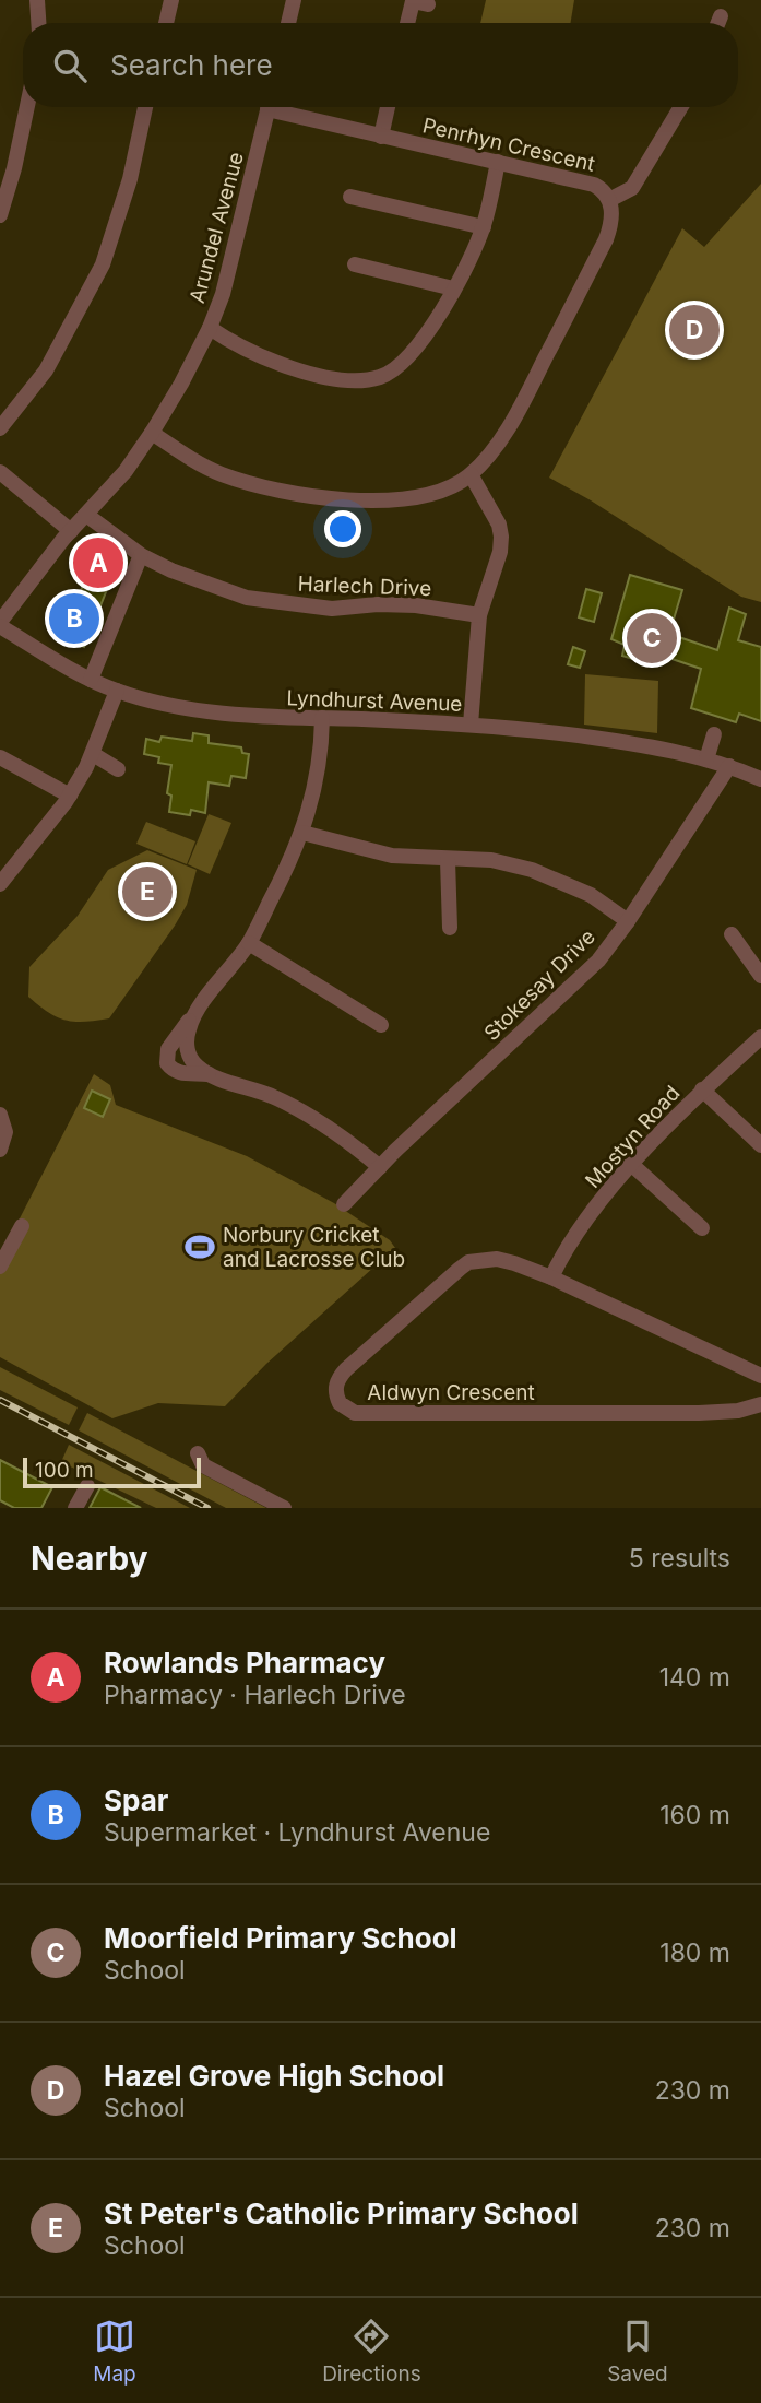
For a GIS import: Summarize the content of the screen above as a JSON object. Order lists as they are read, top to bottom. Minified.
{"streets":{"street":["Penrhyn Crescent","Arundel Avenue","Harlech Drive","Lyndhurst Avenue","Stokesay Drive","Mostyn Road","Aldwyn Crescent"]},"crossings":[["Arundel Avenue","Harlech Drive"],["Arundel Avenue","Lyndhurst Avenue"],["Lyndhurst Avenue","Stokesay Drive"],["Mostyn Road","Aldwyn Crescent"]],"places":{"sports":["Norbury Cricket and Lacrosse Club"]},"scale_bar":"100 m","page":{"search":"Search here","pins":["D","A","B","C","E"],"scale":"100 m","heading":["Nearby","5 results"],"list":[{"mark":"A","name":"Rowlands Pharmacy","note":"Pharmacy · Harlech Drive","value":"140 m"},{"mark":"B","name":"Spar","note":"Supermarket · Lyndhurst Avenue","value":"160 m"},{"mark":"C","name":"Moorfield Primary School","note":"School","value":"180 m"},{"mark":"D","name":"Hazel Grove High School","note":"School","value":"230 m"},{"mark":"E","name":"St Peter's Catholic Primary School","note":"School","value":"230 m"}],"nav":["Map","Directions","Saved"]}}
